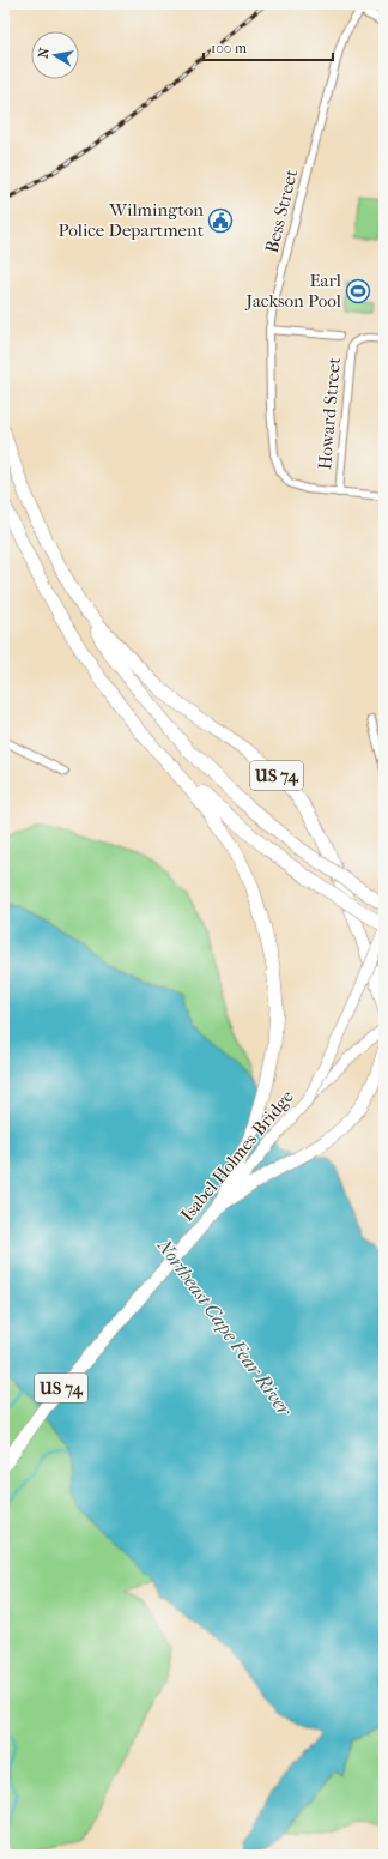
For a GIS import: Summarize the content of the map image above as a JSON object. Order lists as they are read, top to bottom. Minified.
{"streets":{"highway":["US 74","Isabel Holmes Bridge"],"street":["Bess Street","Howard Street"]},"crossings":[["Bess Street","Howard Street"],["US 74","Isabel Holmes Bridge"]],"water":["Northeast Cape Fear River"],"places":{"public building":["Wilmington Police Department"],"sports":["Earl Jackson Pool"]},"scale_bar":"100 m","north":"left"}
